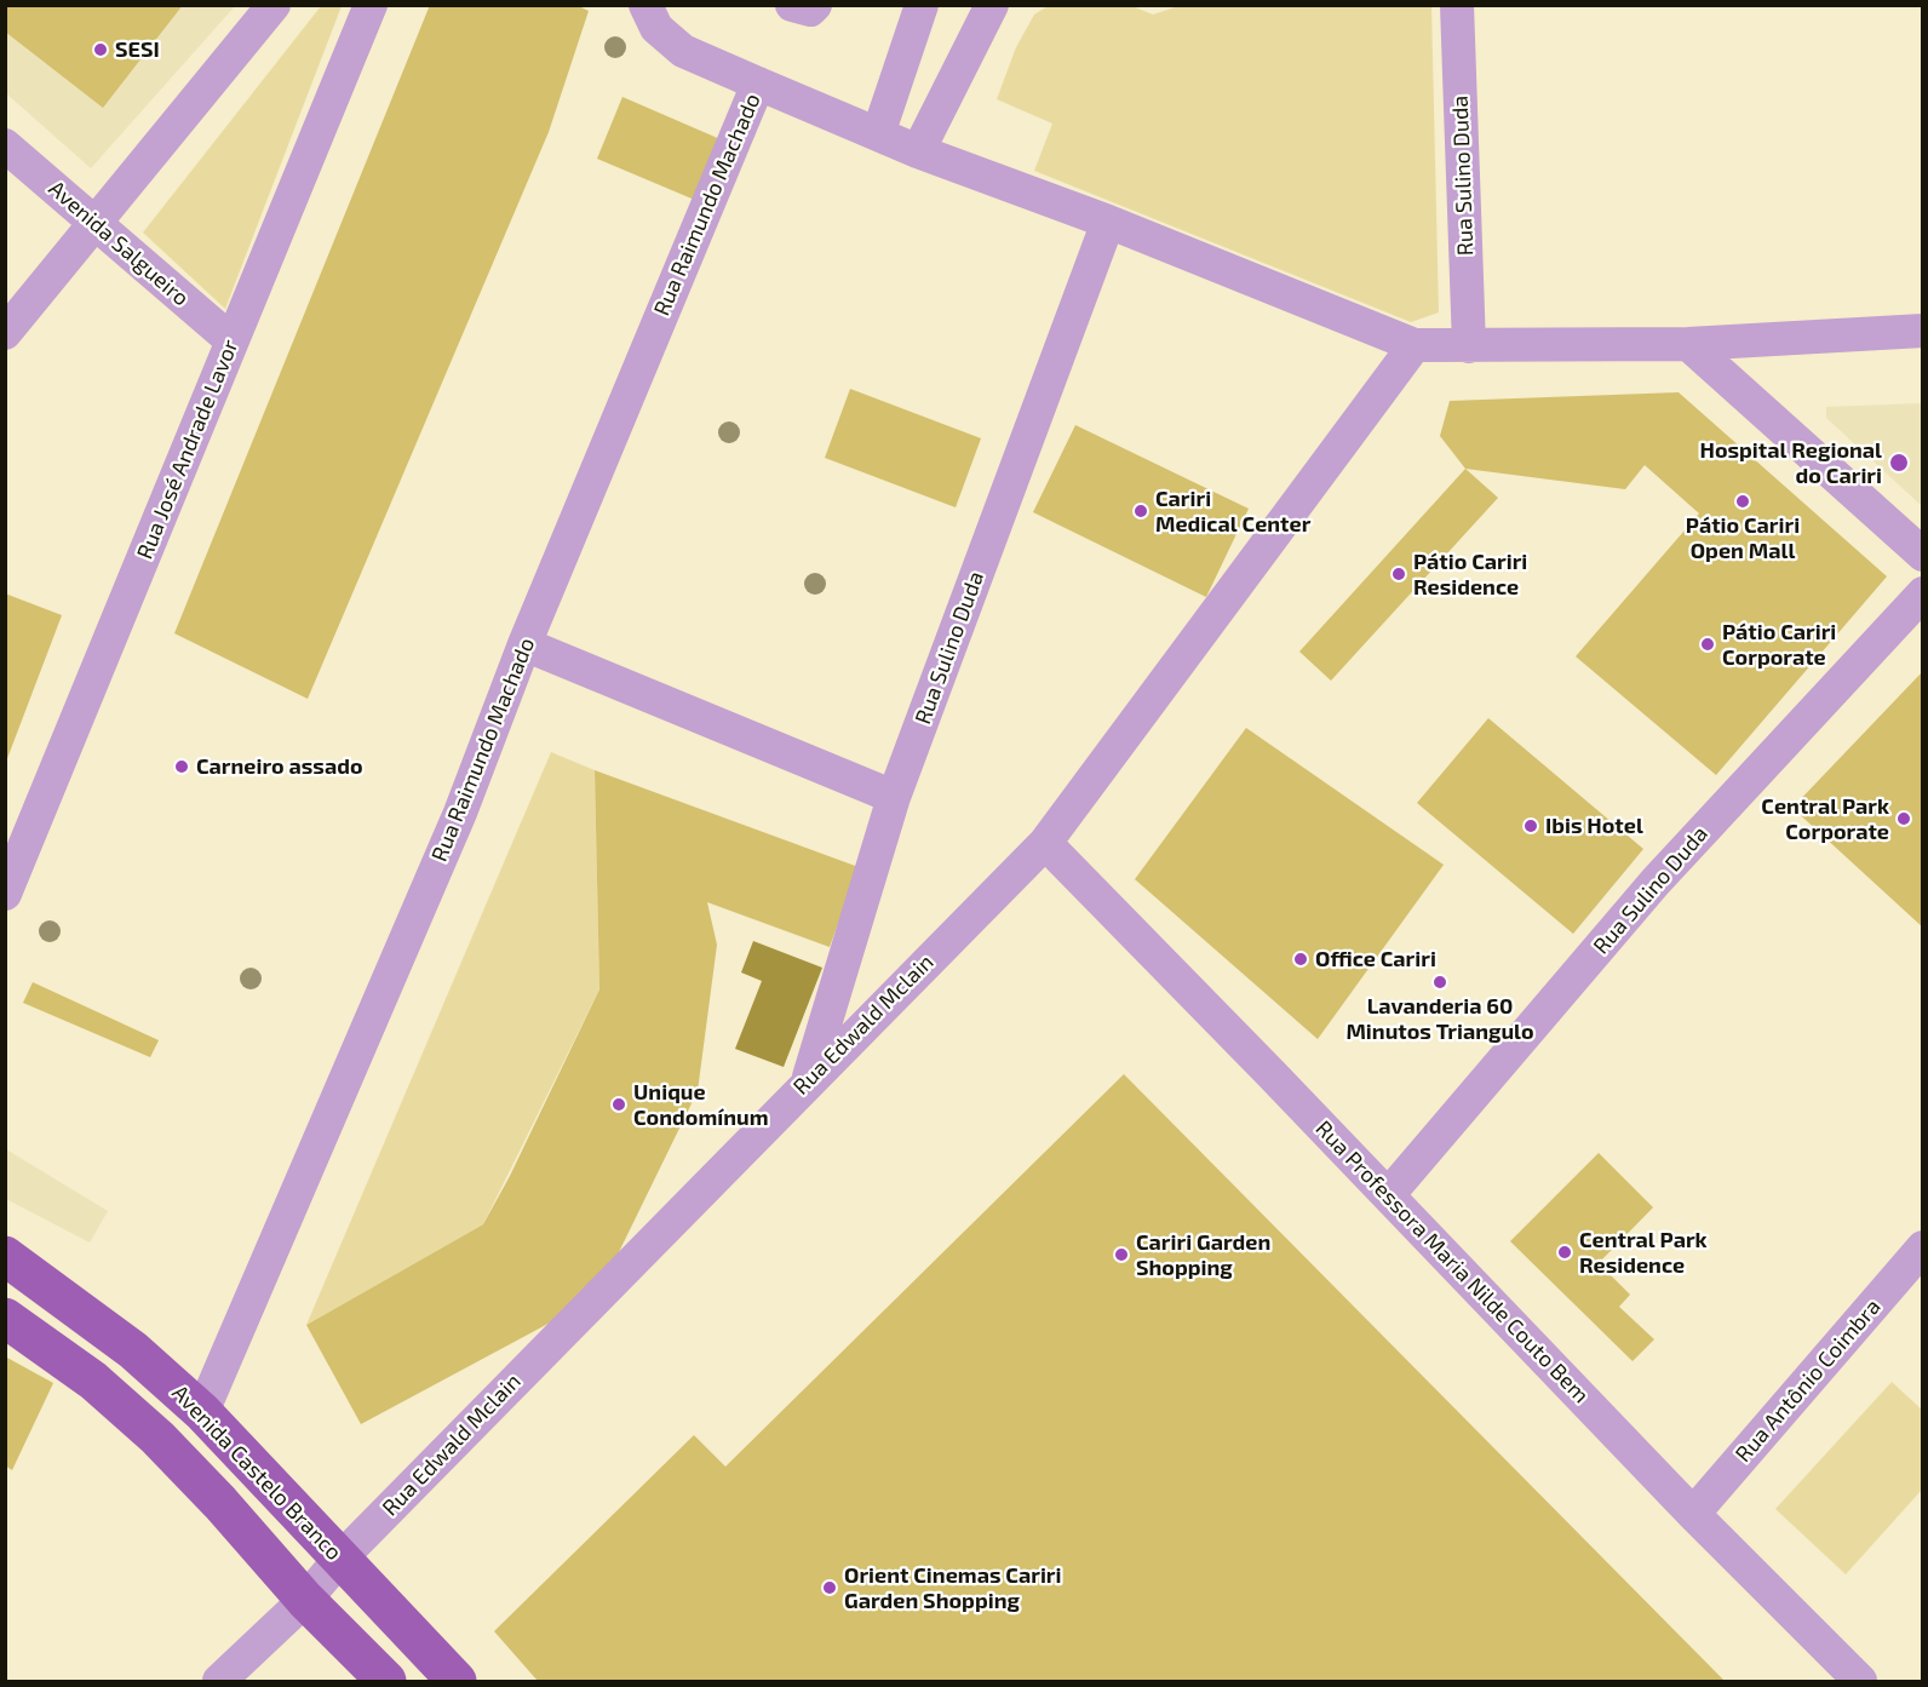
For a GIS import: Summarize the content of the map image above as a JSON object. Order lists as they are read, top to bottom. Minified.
{"streets":{"main road":["Avenida Castelo Branco"],"street":["Rua Sulino Duda","Rua Raimundo Machado","Avenida Salgueiro","Rua José Andrade Lavor","Rua Edwald Mclain","Rua Professora Maria Nilde Couto Bem","Rua Antônio Coimbra"]},"crossings":[["Rua Sulino Duda","Rua Edwald Mclain"],["Rua Sulino Duda","Rua Professora Maria Nilde Couto Bem"],["Rua Raimundo Machado","Avenida Castelo Branco"],["Avenida Salgueiro","Rua José Andrade Lavor"],["Rua Edwald Mclain","Rua Professora Maria Nilde Couto Bem"],["Rua Edwald Mclain","Avenida Castelo Branco"],["Rua Professora Maria Nilde Couto Bem","Rua Antônio Coimbra"]],"places":["SESI","Hospital Regional do Cariri","Pátio Cariri Open Mall","Cariri Medical Center","Pátio Cariri Residence","Pátio Cariri Corporate","Carneiro assado","Central Park Corporate","Ibis Hotel","Office Cariri","Lavanderia 60 Minutos Triangulo","Unique Condomínum","Central Park Residence","Cariri Garden Shopping","Orient Cinemas Cariri Garden Shopping"]}
